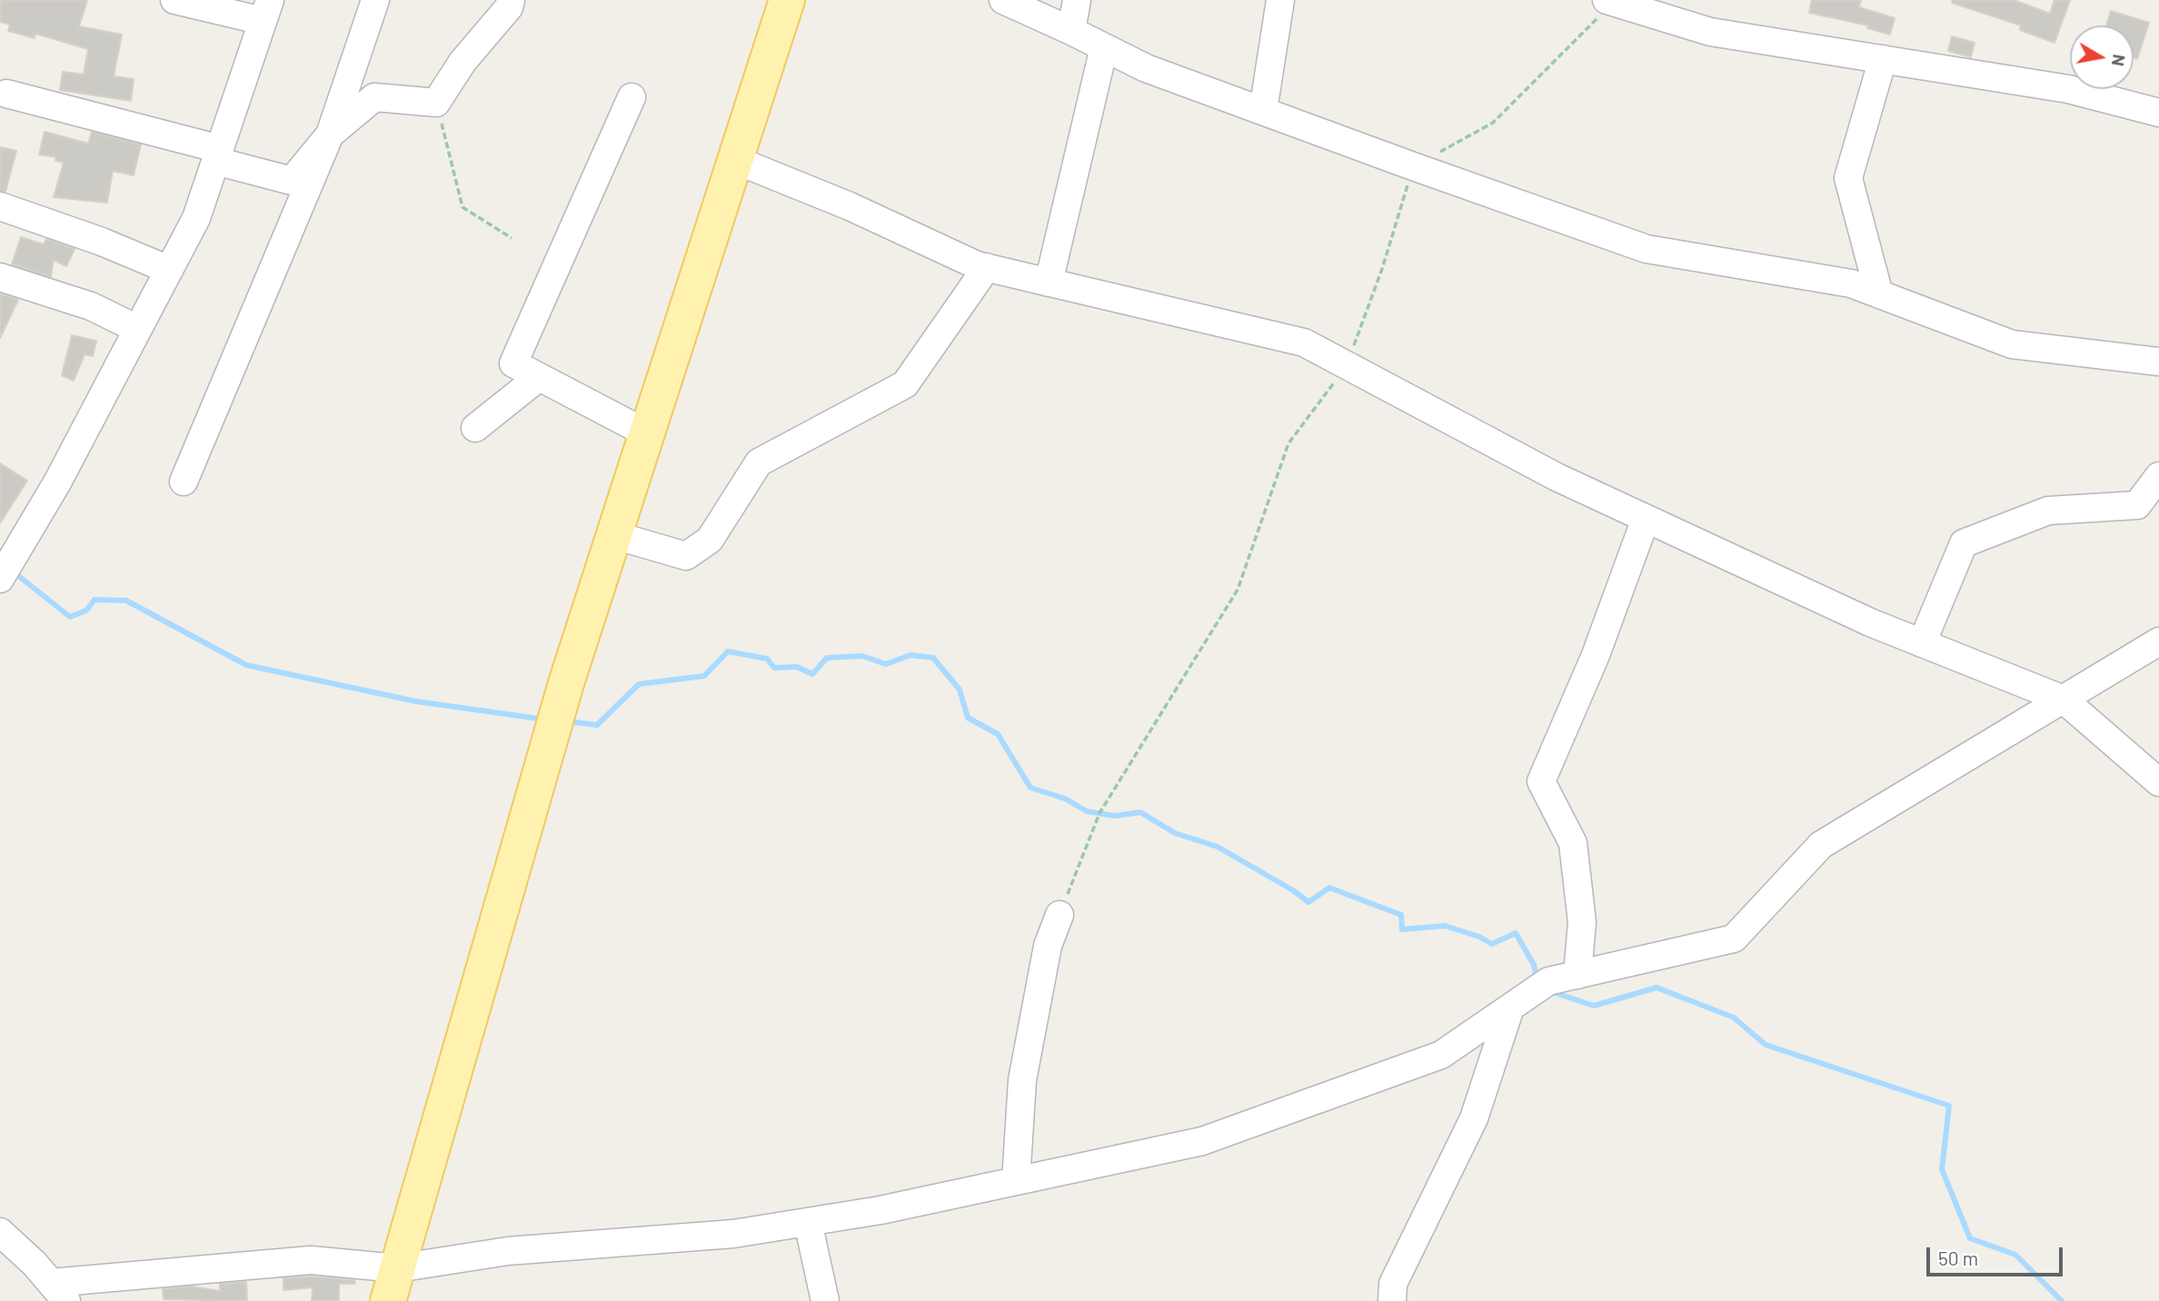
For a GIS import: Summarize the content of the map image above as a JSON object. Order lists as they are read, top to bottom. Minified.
{"scale_bar":"50 m","north":"right"}
